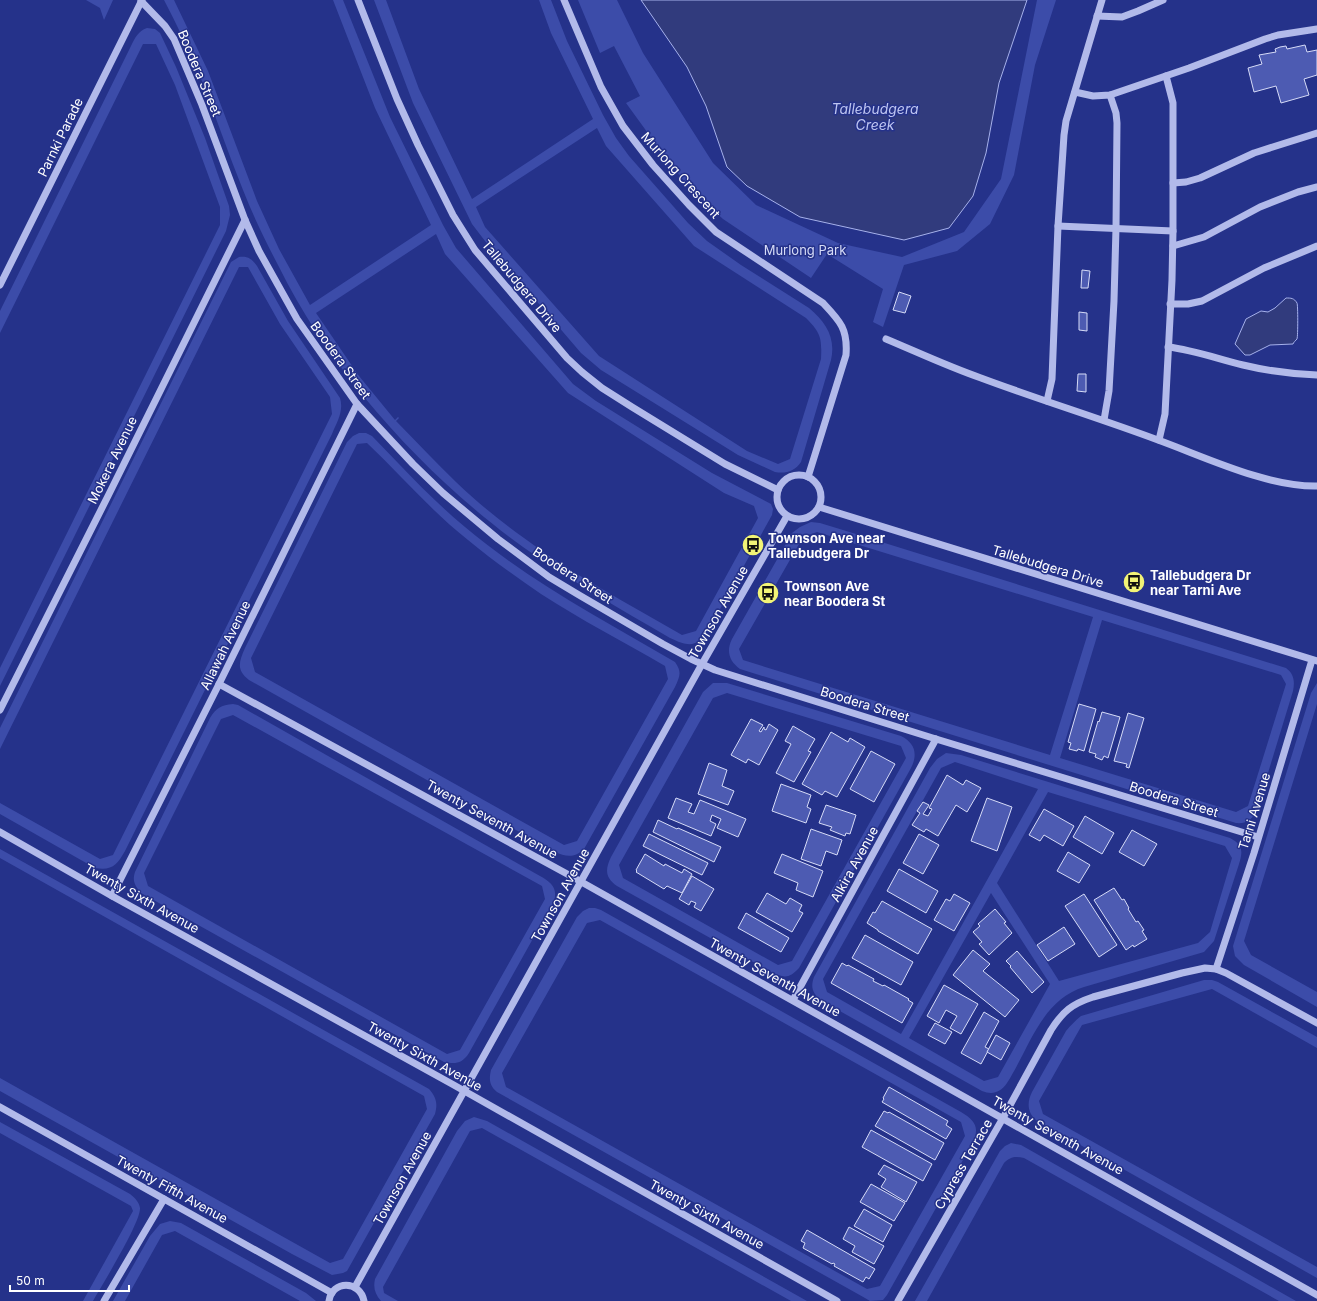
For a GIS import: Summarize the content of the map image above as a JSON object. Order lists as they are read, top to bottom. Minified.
{"streets":{"street":["Boodera Street","Parnki Parade","Murlong Crescent","Tallebudgera Drive","Mokera Avenue","Townson Avenue","Allawah Avenue","Tarni Avenue","Twenty Seventh Avenue","Alkira Avenue","Twenty Sixth Avenue","Cypress Terrace","Twenty Fifth Avenue"]},"crossings":[["Boodera Street","Parnki Parade"],["Boodera Street","Mokera Avenue"],["Boodera Street","Townson Avenue"],["Boodera Street","Allawah Avenue"],["Boodera Street","Tarni Avenue"],["Boodera Street","Alkira Avenue"],["Murlong Crescent","Tallebudgera Drive"],["Murlong Crescent","Townson Avenue"],["Tallebudgera Drive","Townson Avenue"],["Tallebudgera Drive","Tarni Avenue"],["Townson Avenue","Twenty Seventh Avenue"],["Townson Avenue","Twenty Sixth Avenue"],["Allawah Avenue","Twenty Seventh Avenue"],["Allawah Avenue","Twenty Sixth Avenue"],["Tarni Avenue","Cypress Terrace"],["Twenty Seventh Avenue","Alkira Avenue"],["Twenty Seventh Avenue","Cypress Terrace"]],"water":["Tallebudgera Creek"],"parks":["Murlong Park"],"places":{"bus stop":["Townson Ave near Tallebudgera Dr","Tallebudgera Dr near Tarni Ave","Townson Ave near Boodera St"]},"scale_bar":"50 m"}
